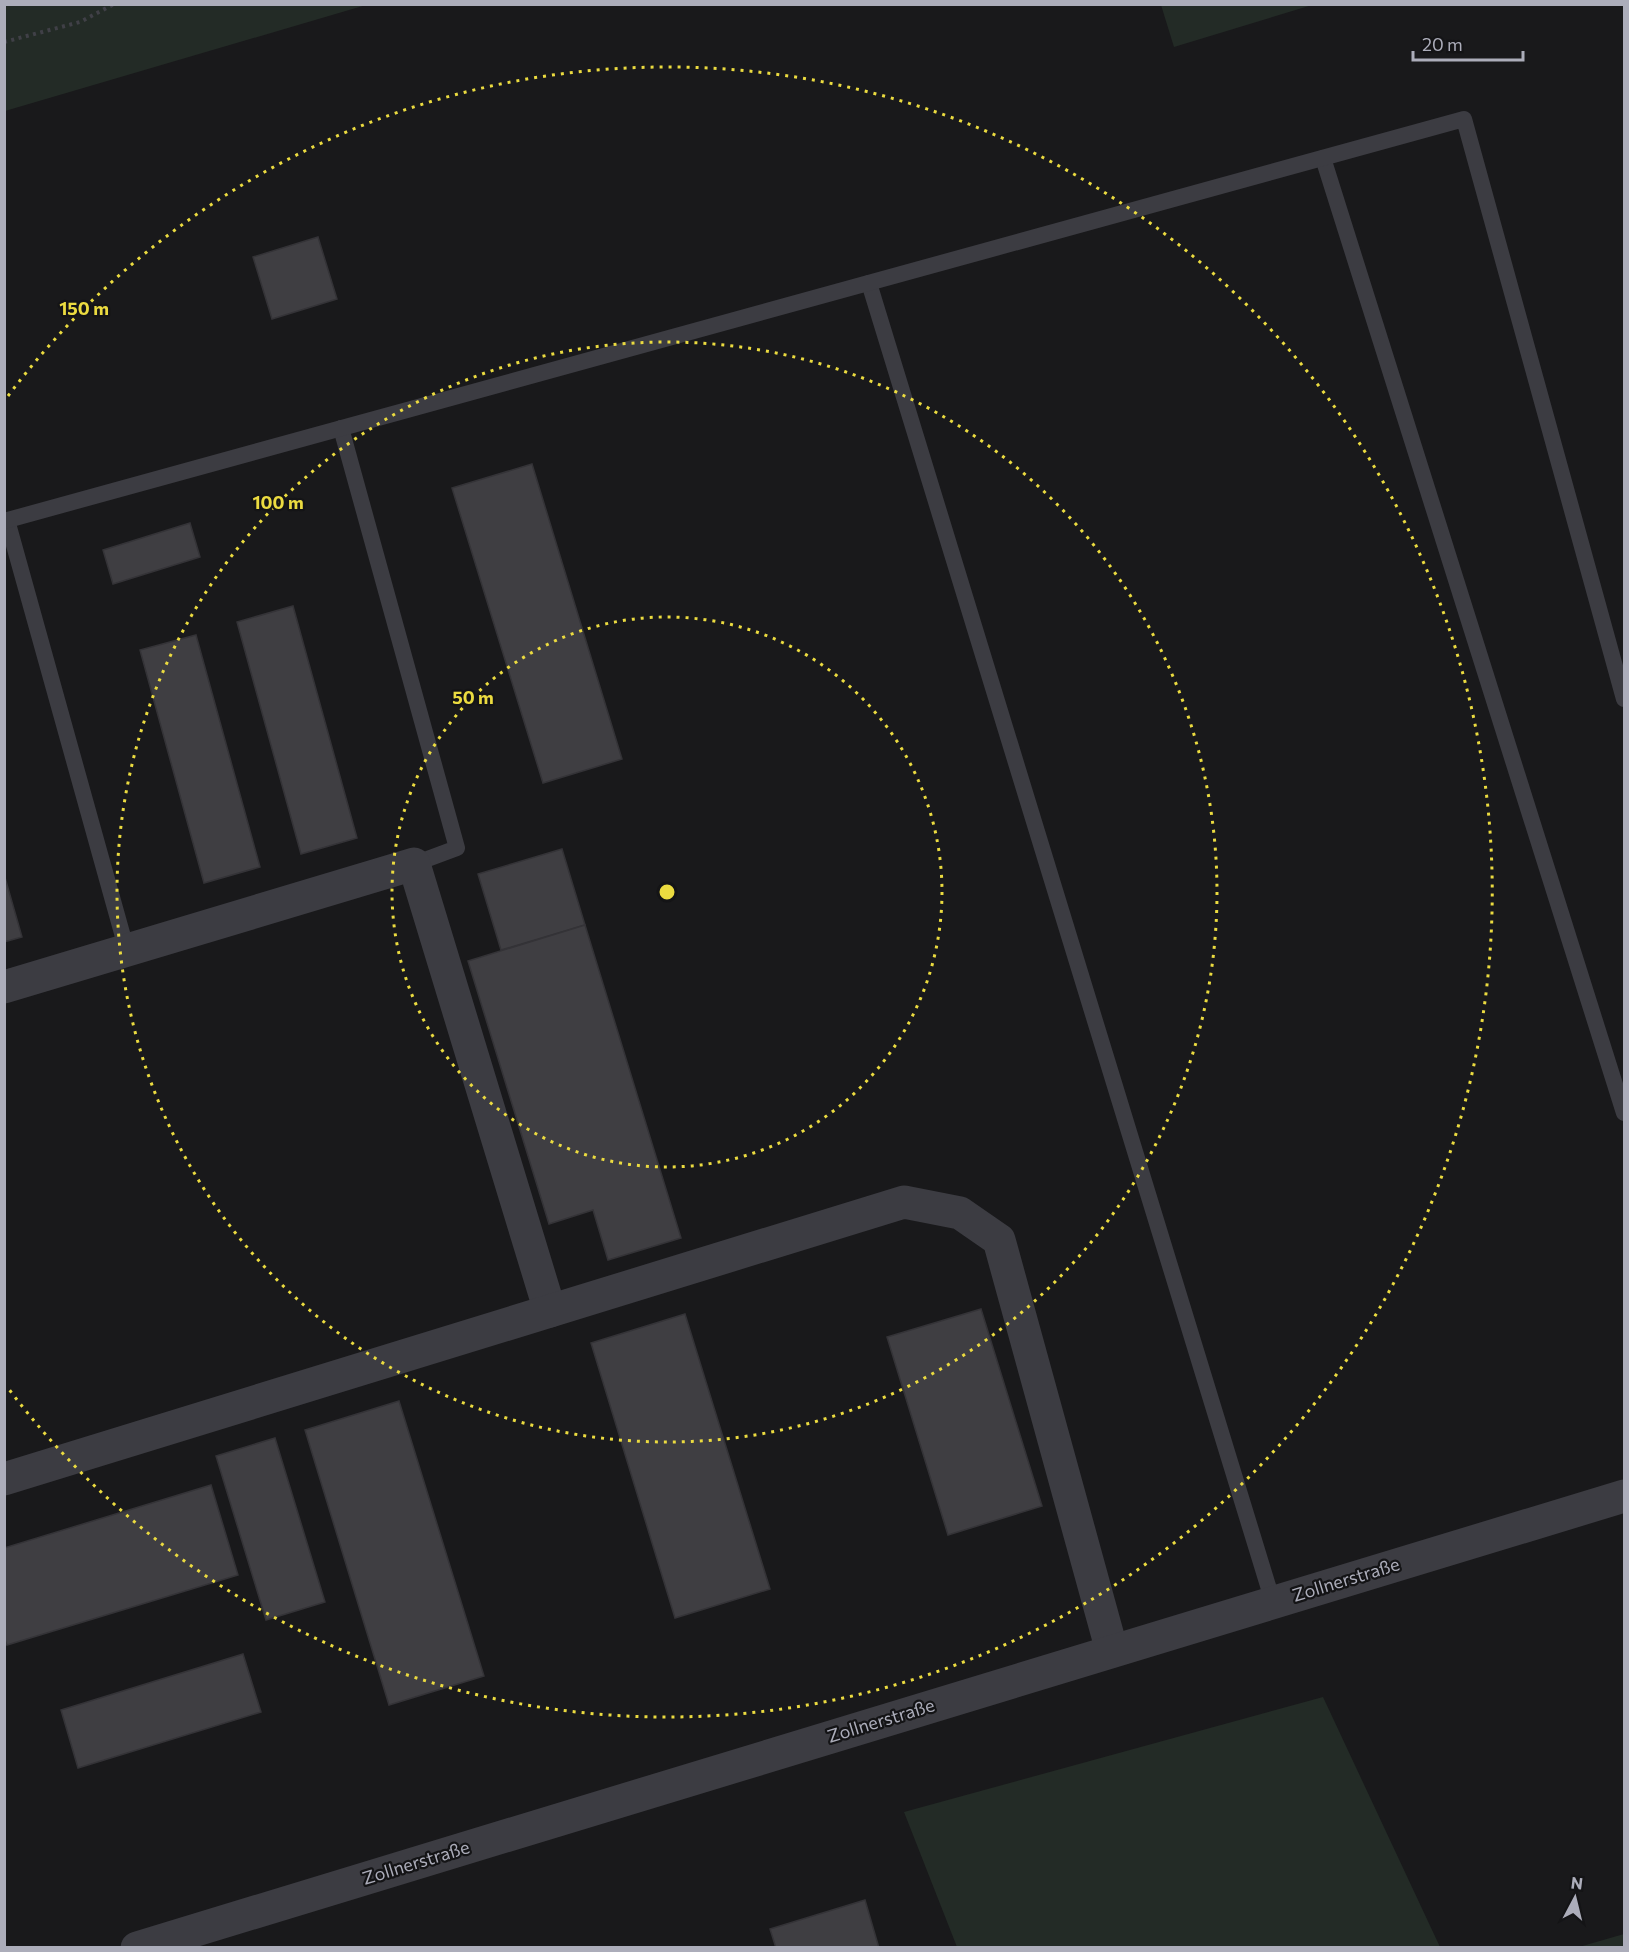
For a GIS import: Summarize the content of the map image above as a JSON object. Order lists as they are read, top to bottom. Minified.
{"streets":{"street":["Zollnerstraße"]},"scale_bar":"20 m","north":"top","rings":["150 m","100 m","50 m"]}
